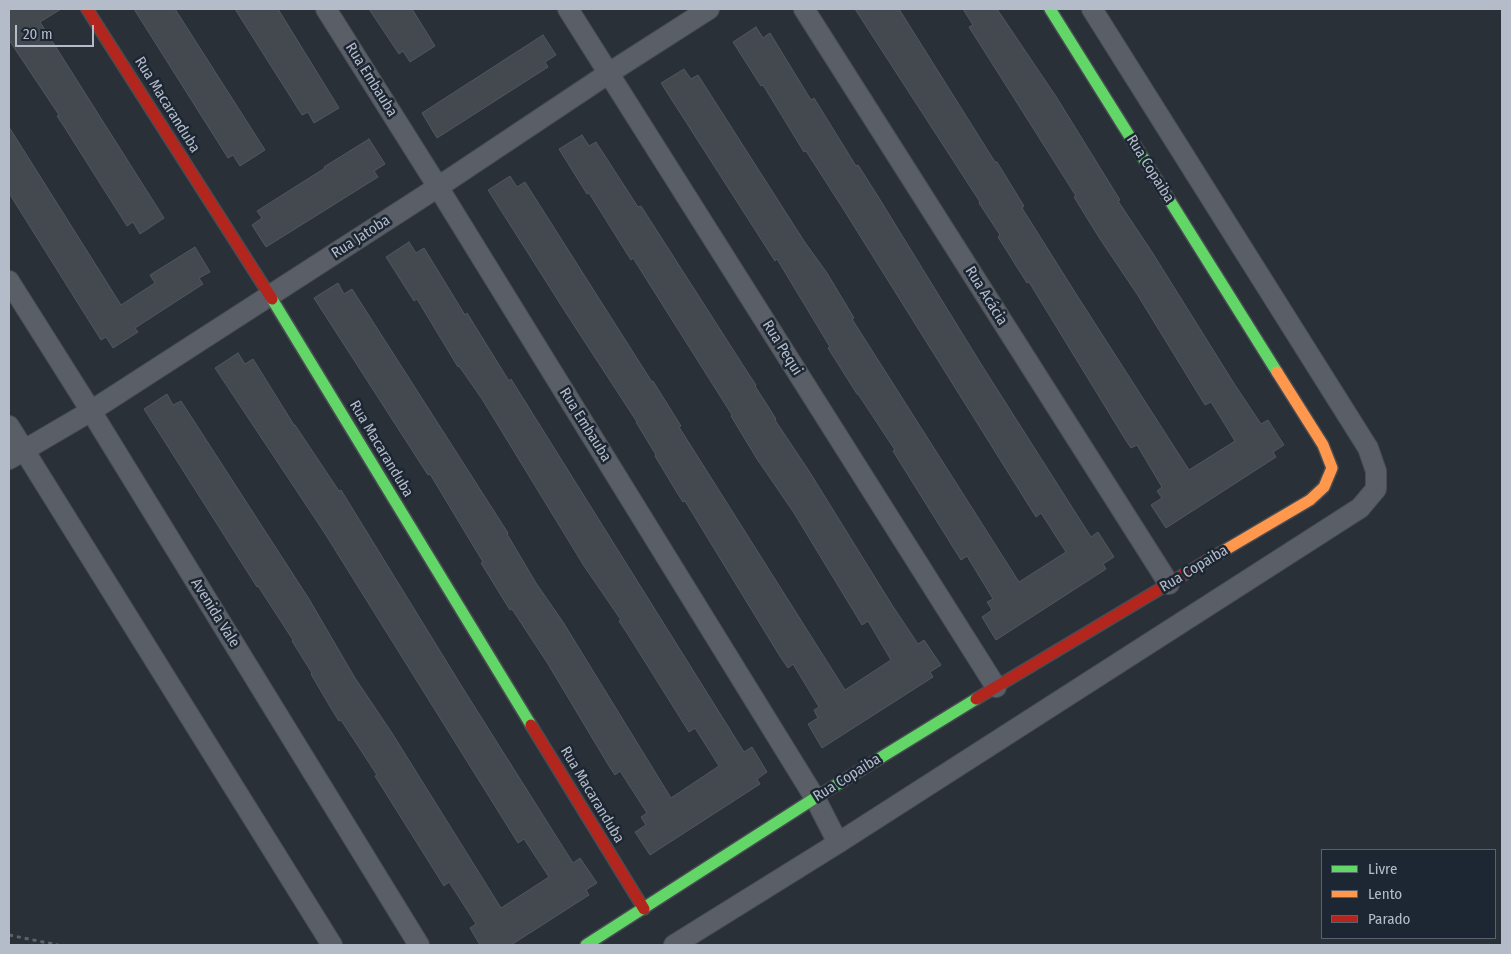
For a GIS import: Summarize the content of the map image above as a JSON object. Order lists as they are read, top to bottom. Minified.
{"streets":{"street":["Rua Embauba","Rua Macaranduba","Rua Copaiba","Rua Jatoba","Rua Acácia","Rua Pequi","Avenida Vale"]},"crossings":[["Rua Embauba","Rua Copaiba"],["Rua Embauba","Rua Jatoba"],["Rua Macaranduba","Rua Copaiba"],["Rua Macaranduba","Rua Jatoba"],["Rua Copaiba","Rua Acácia"],["Rua Copaiba","Rua Pequi"],["Rua Jatoba","Rua Pequi"],["Rua Jatoba","Avenida Vale"]],"legend":["Livre","Lento","Parado"],"scale_bar":"20 m"}
